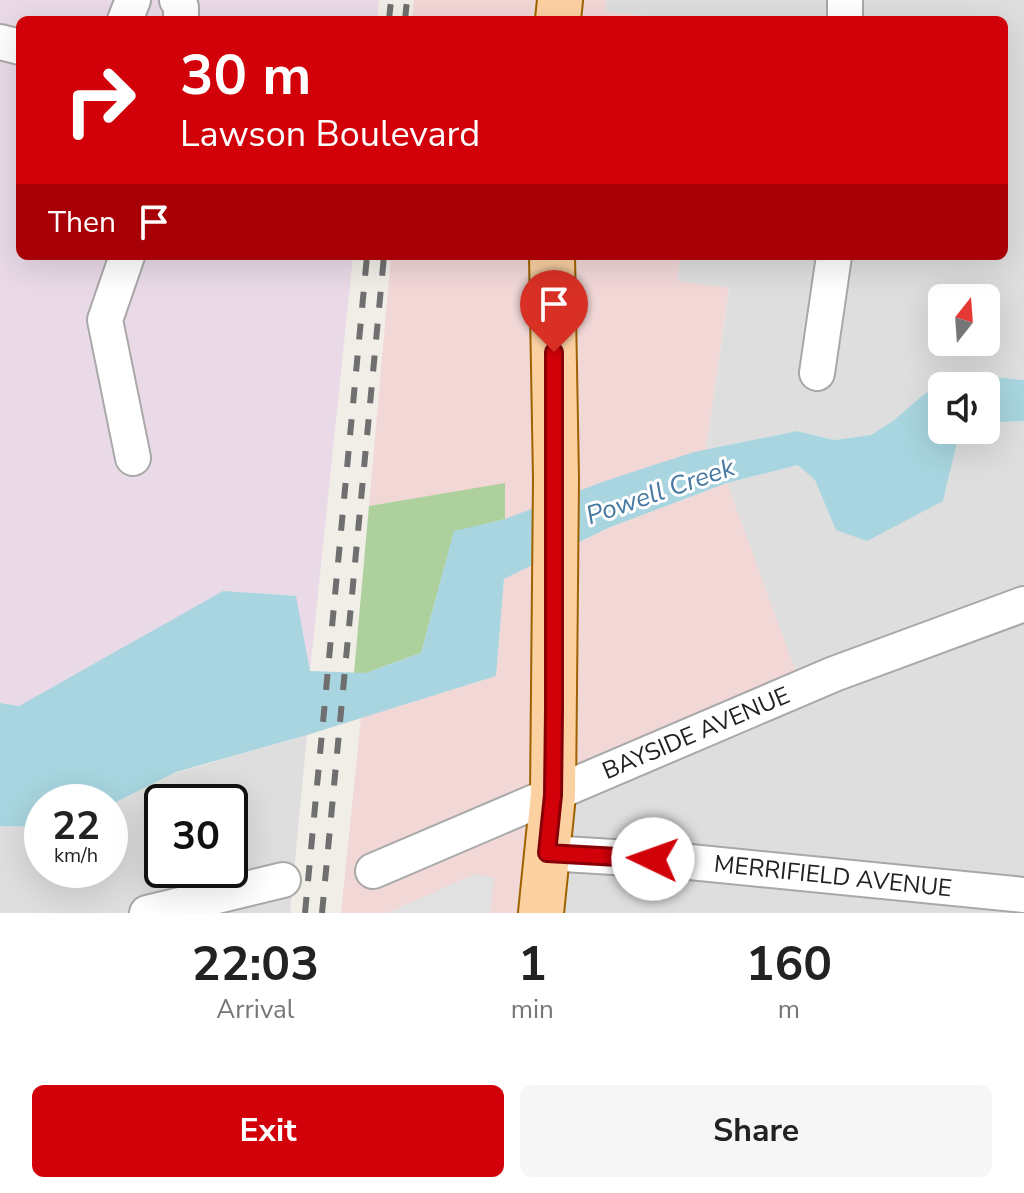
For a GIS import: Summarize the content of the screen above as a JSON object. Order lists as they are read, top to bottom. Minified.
{"streets":{"street":["BAYSIDE AVENUE","MERRIFIELD AVENUE"]},"water":["Powell Creek"],"north":"top","page":{"turn":["30 m","Lawson Boulevard"],"then":"Then","speed":"22 km/h","limit":"30","eta":["22:03","Arrival","1","min","160","m"],"buttons":["Exit","Share"]}}
